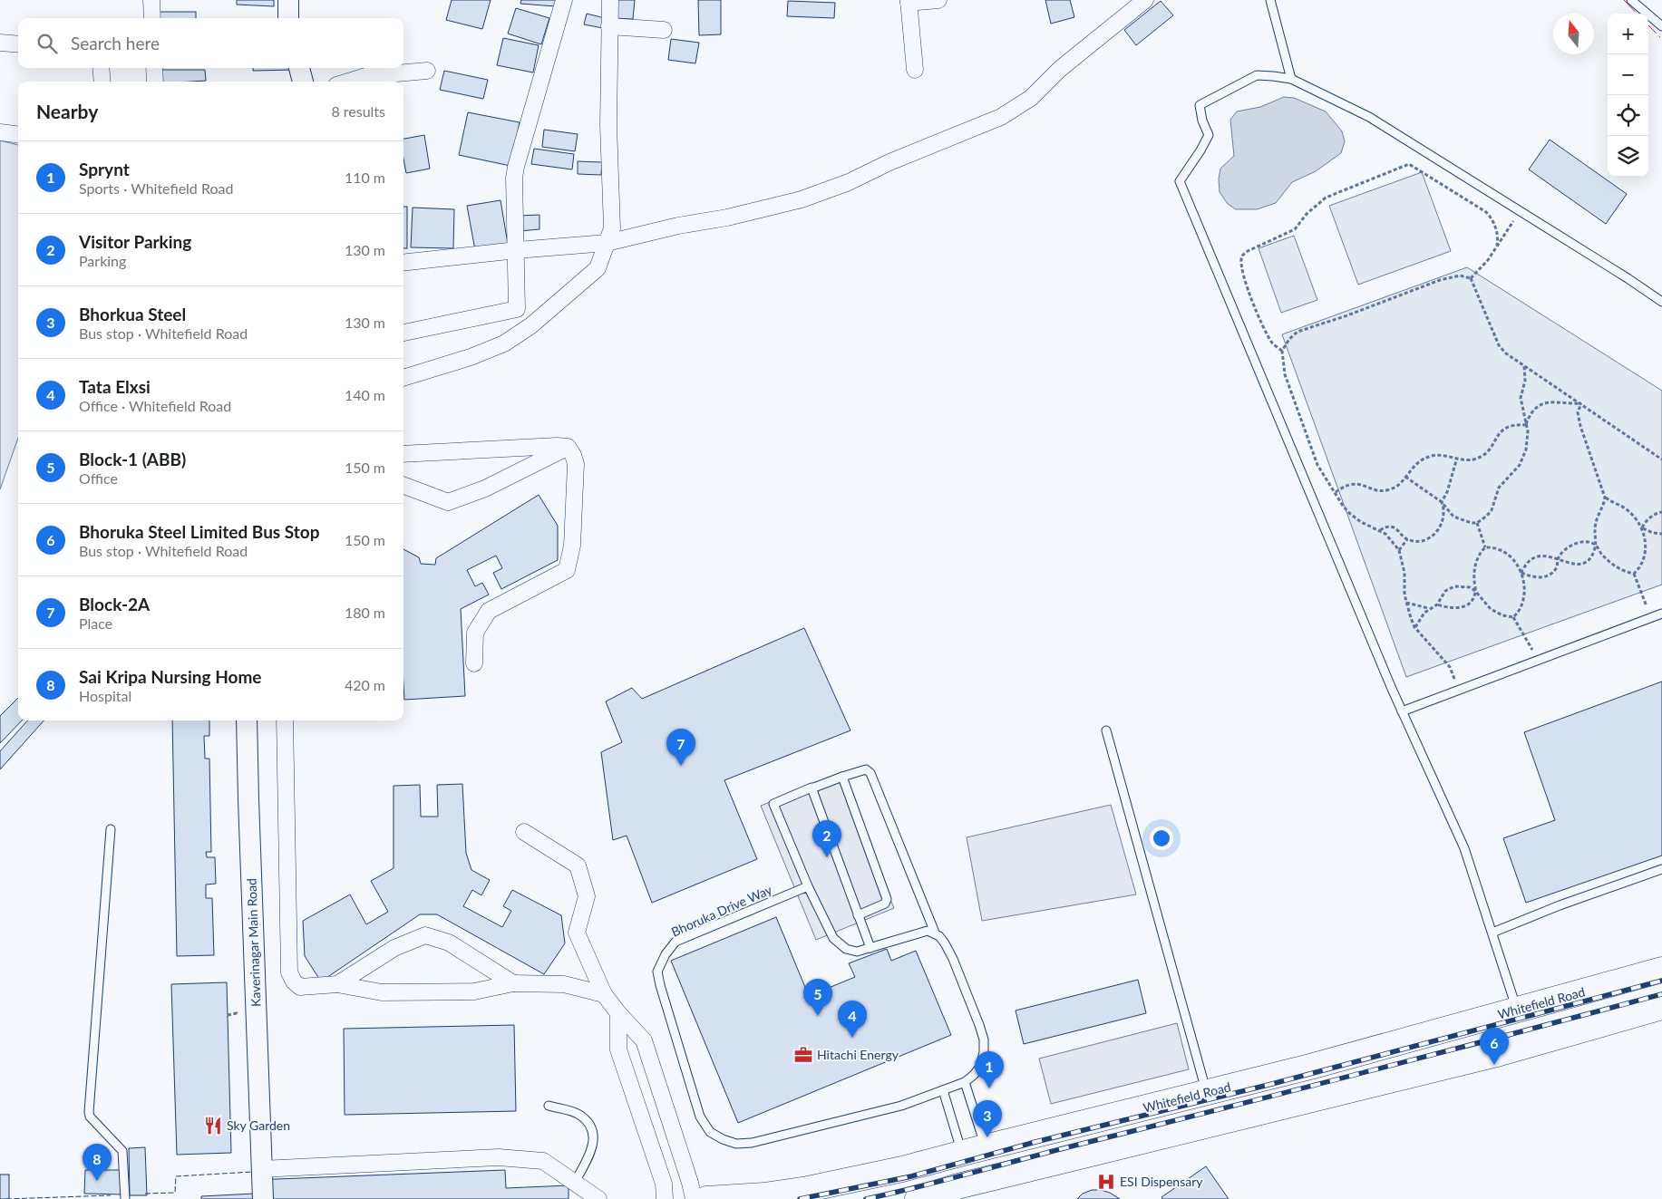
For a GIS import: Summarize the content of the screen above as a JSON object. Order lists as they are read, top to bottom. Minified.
{"streets":{"main road":["Whitefield Road"],"street":["Kaverinagar Main Road"],"lane":["Bhoruka Drive Way"]},"places":{"office":["Hitachi Energy"],"restaurant":["Sky Garden"],"hospital":["ESI Dispensary"]},"north":"top","page":{"map_buttons":["+","−"],"search":"Search here","heading":["Nearby","8 results"],"list":[{"mark":"1","name":"Sprynt","note":"Sports · Whitefield Road","value":"110 m"},{"mark":"2","name":"Visitor Parking","note":"Parking","value":"130 m"},{"mark":"3","name":"Bhorkua Steel","note":"Bus stop · Whitefield Road","value":"130 m"},{"mark":"4","name":"Tata Elxsi","note":"Office · Whitefield Road","value":"140 m"},{"mark":"5","name":"Block-1 (ABB)","note":"Office","value":"150 m"},{"mark":"6","name":"Bhoruka Steel Limited Bus Stop","note":"Bus stop · Whitefield Road","value":"150 m"},{"mark":"7","name":"Block-2A","note":"Place","value":"180 m"},{"mark":"8","name":"Sai Kripa Nursing Home","note":"Hospital","value":"420 m"}],"pins":["7","2","5","4","6","1","3","8"]}}
